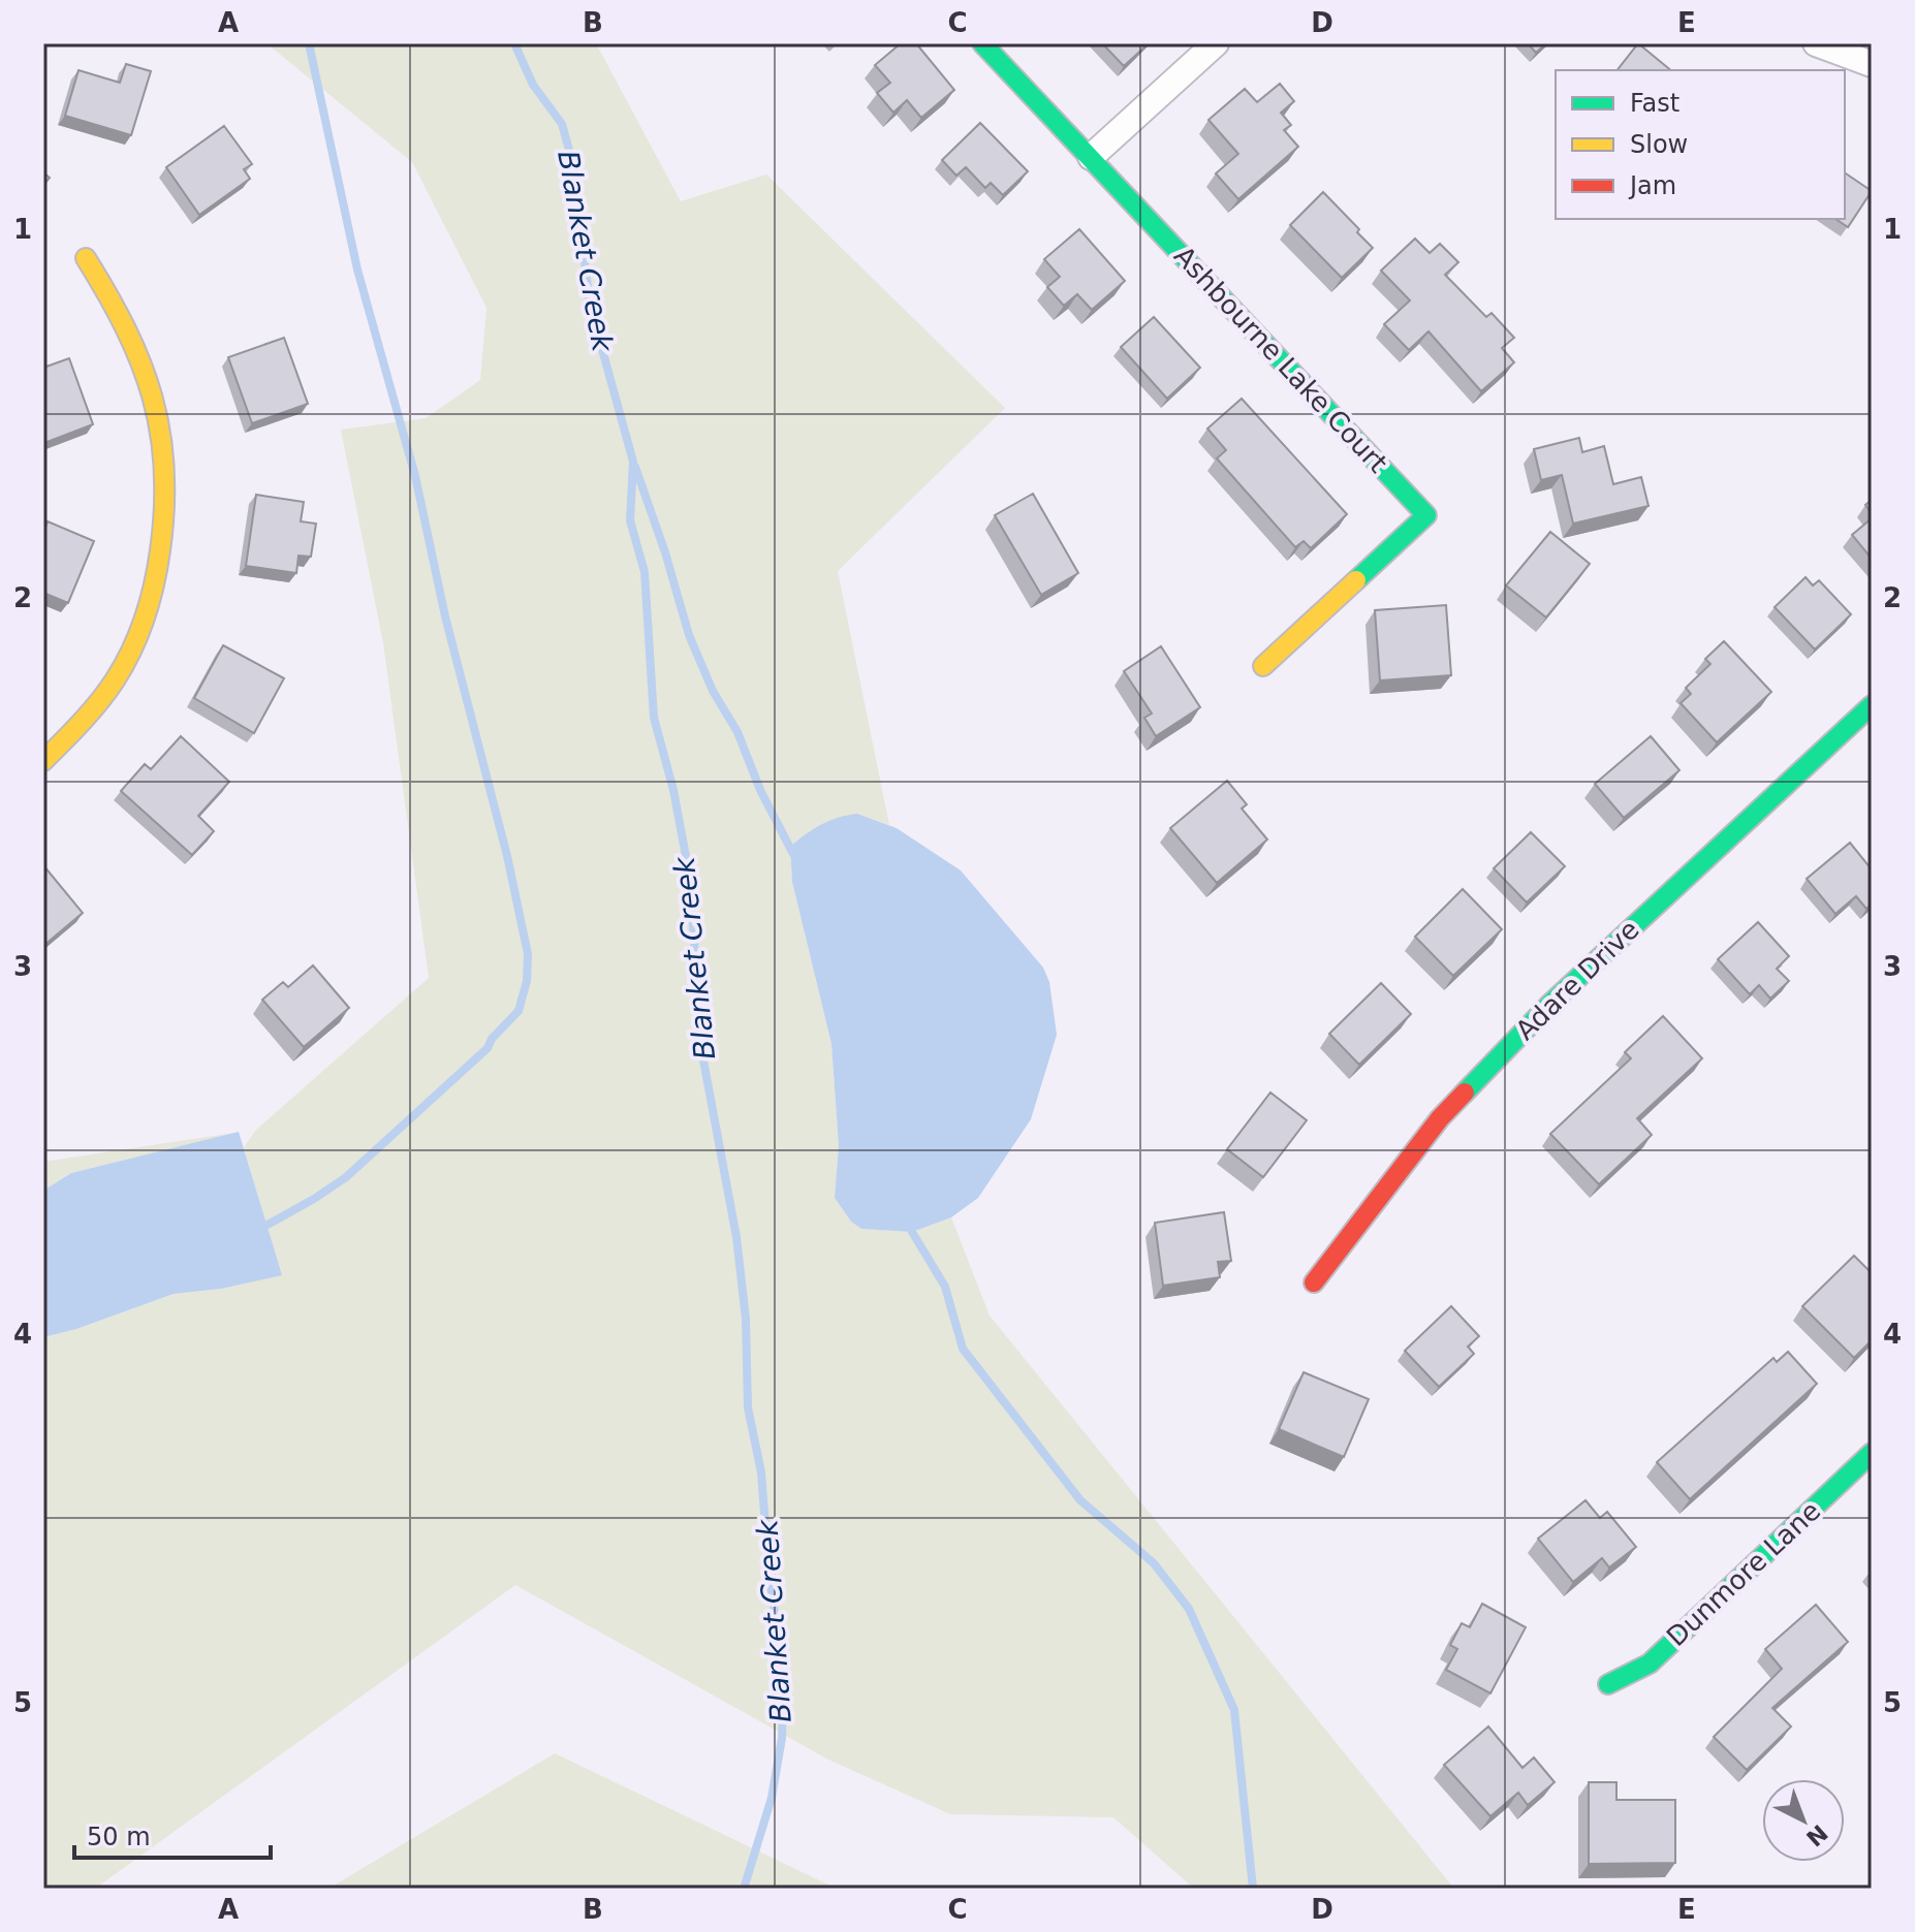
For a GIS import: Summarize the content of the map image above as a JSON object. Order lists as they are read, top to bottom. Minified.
{"streets":{"street":["Ashbourne Lake Court","Adare Drive","Dunmore Lane"]},"water":["Blanket Creek"],"legend":["Fast","Slow","Jam"],"scale_bar":"50 m","north":"bottom right","grid":{"columns":["A","B","C","D","E"],"rows":["1","2","3","4","5"]}}
